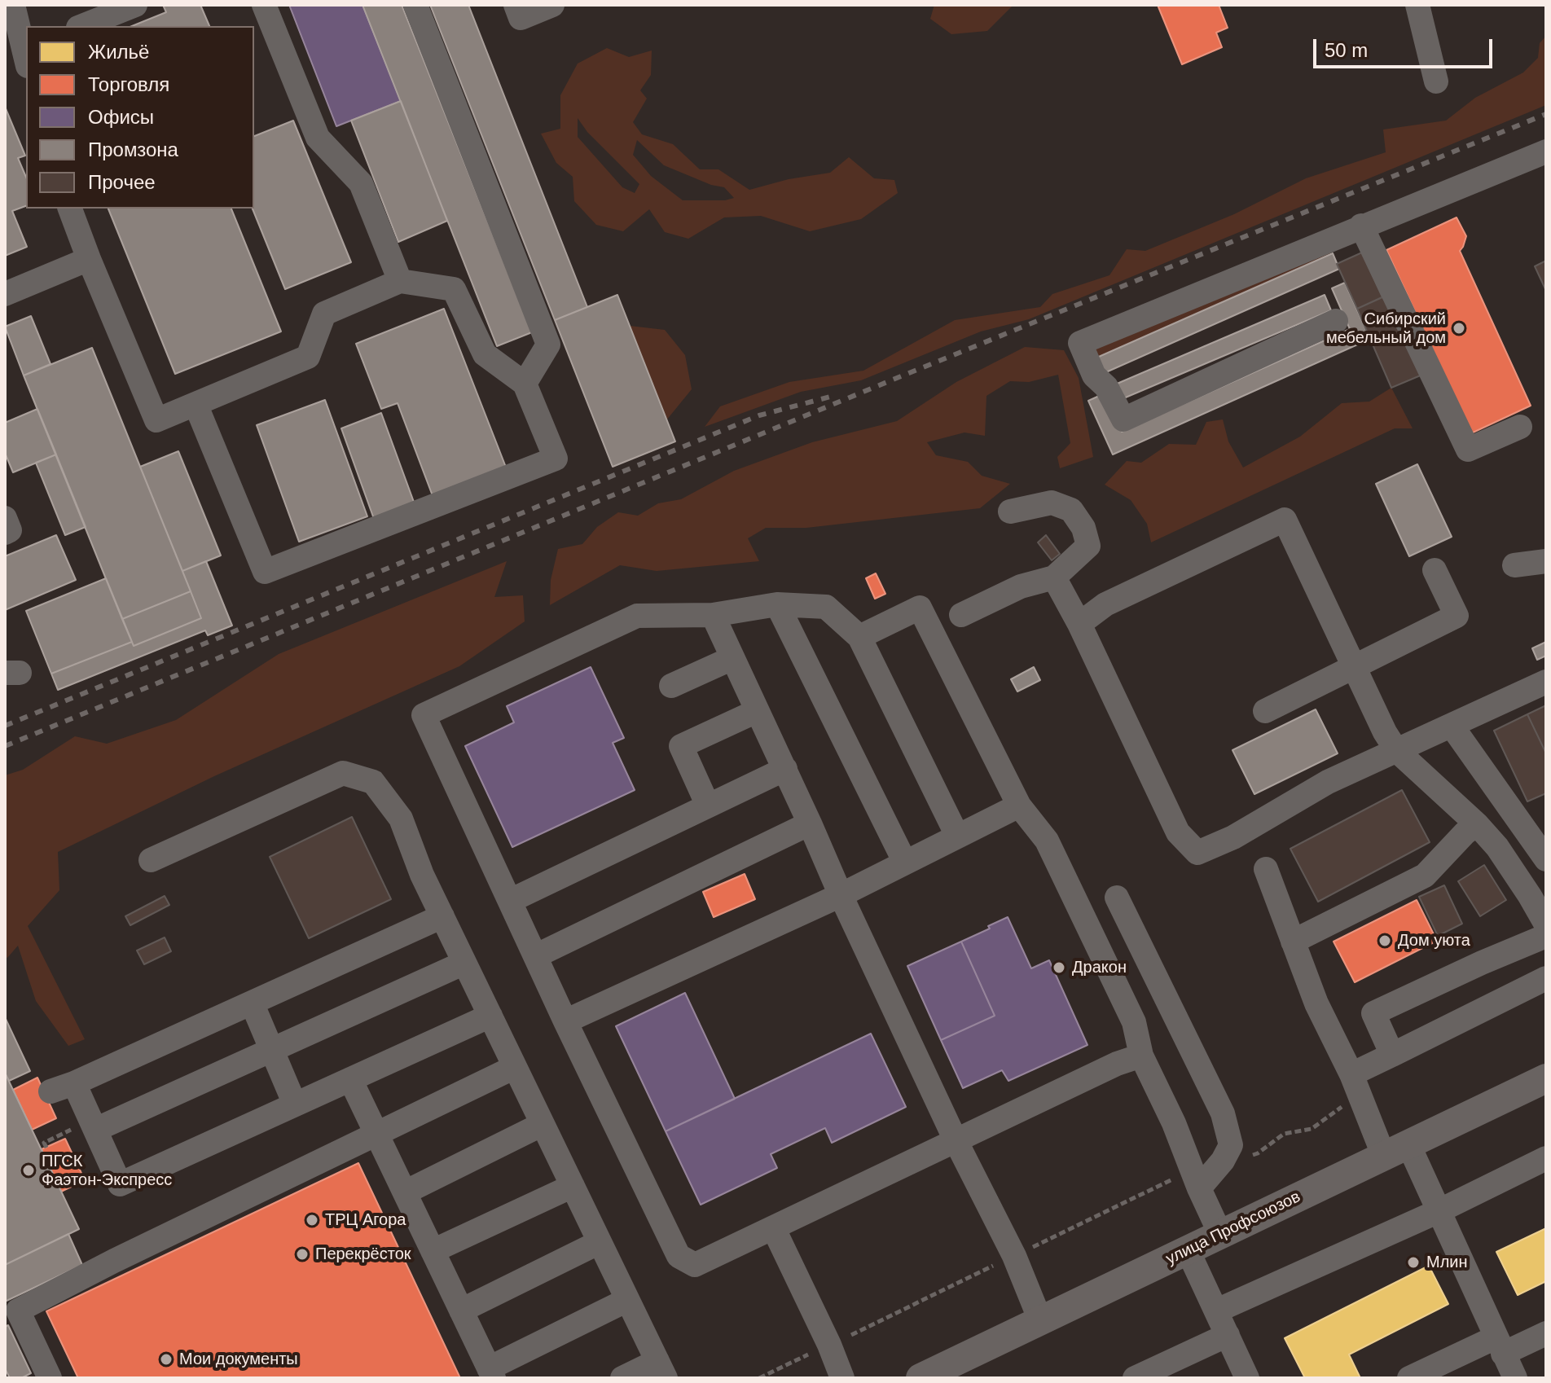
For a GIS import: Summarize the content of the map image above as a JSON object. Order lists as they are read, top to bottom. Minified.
{"streets":{"main road":["улица Профсоюзов"]},"places":["Сибирский мебельный дом","Дом уюта","Дракон","ПГСК Фаэтон-Экспресс","ТРЦ Агора","Перекрёсток","Млин","Мои документы"],"legend":["Жильё","Торговля","Офисы","Промзона","Прочее"],"scale_bar":"50 m"}
